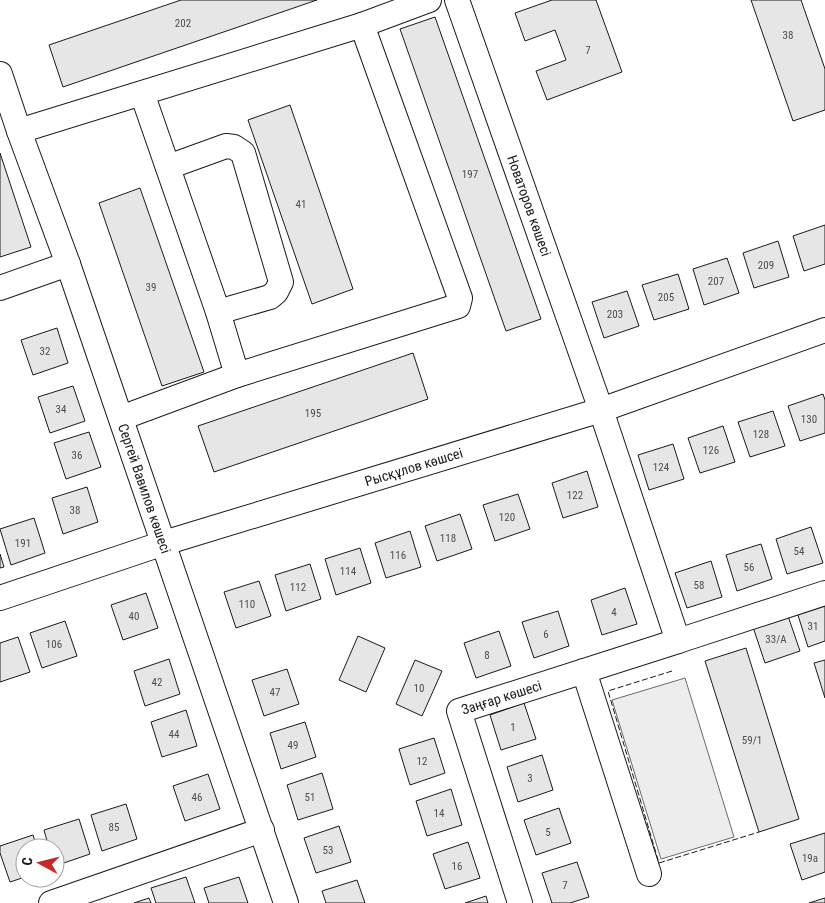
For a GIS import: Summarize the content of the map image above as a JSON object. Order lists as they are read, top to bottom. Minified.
{"streets":{"street":["Новаторов көшесі","Рысқұлов көшсеі","Сергей Вавилов көшесі","Заңғар көшесі"]},"crossings":[["Новаторов көшесі","Рысқұлов көшсеі"],["Рысқұлов көшсеі","Сергей Вавилов көшесі"]],"house_numbers":["202","38","7","197","41","209","207","39","205","203","32","34","195","130","128","126","36","124","122","38","120","118","191","54","116","56","114","58","112","110","4","40","31","6","33/А","106","8","42","10","47","1","44","59/1","49","12","3","46","51","14","85","5","53","19а","16","7"],"north":"left"}
